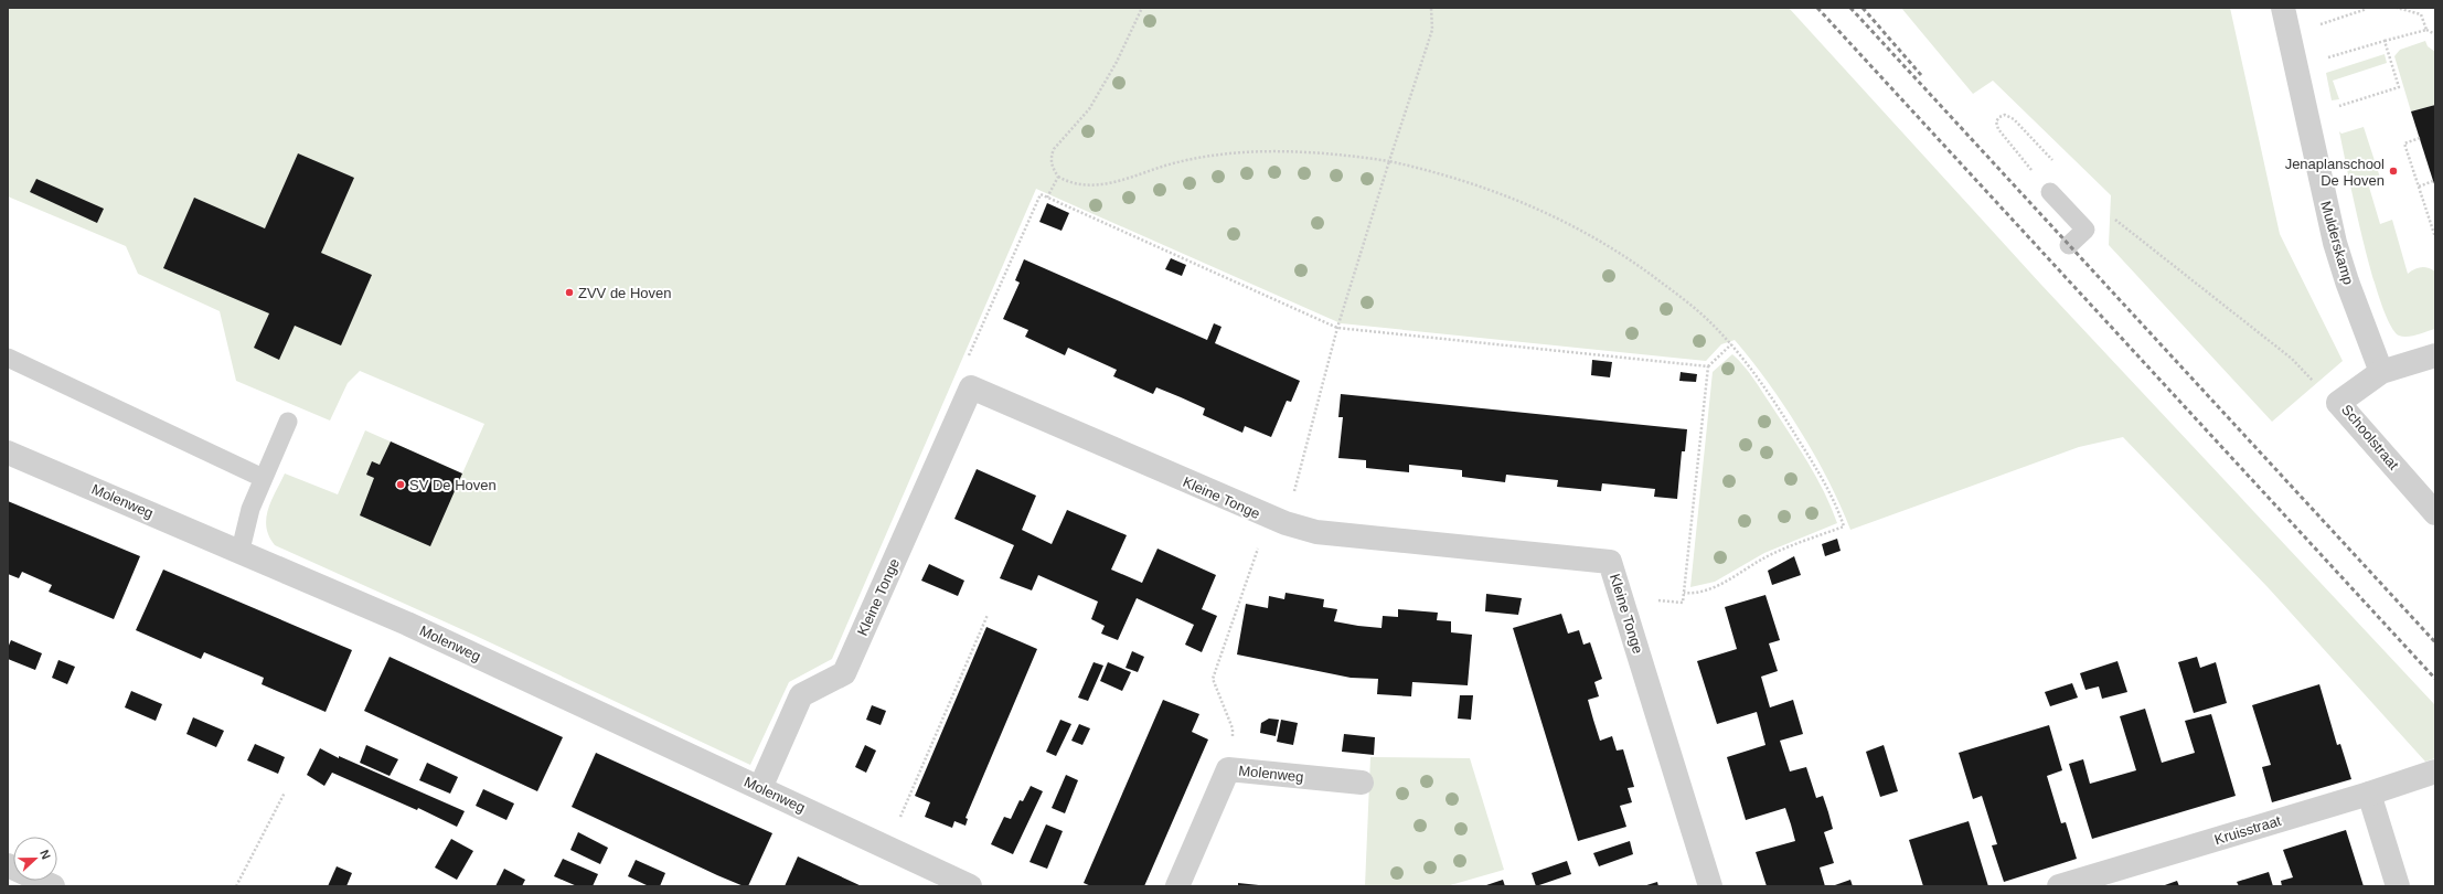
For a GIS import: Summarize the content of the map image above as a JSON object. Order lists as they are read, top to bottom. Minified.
{"streets":{"street":["Mulderskamp","Schoolstraat","Kleine Tonge","Molenweg","Kruisstraat"]},"crossings":[["Mulderskamp","Schoolstraat"],["Kleine Tonge","Molenweg"]],"places":["Jenaplanschool De Hoven","ZVV de Hoven","SV De Hoven"],"north":"right"}
